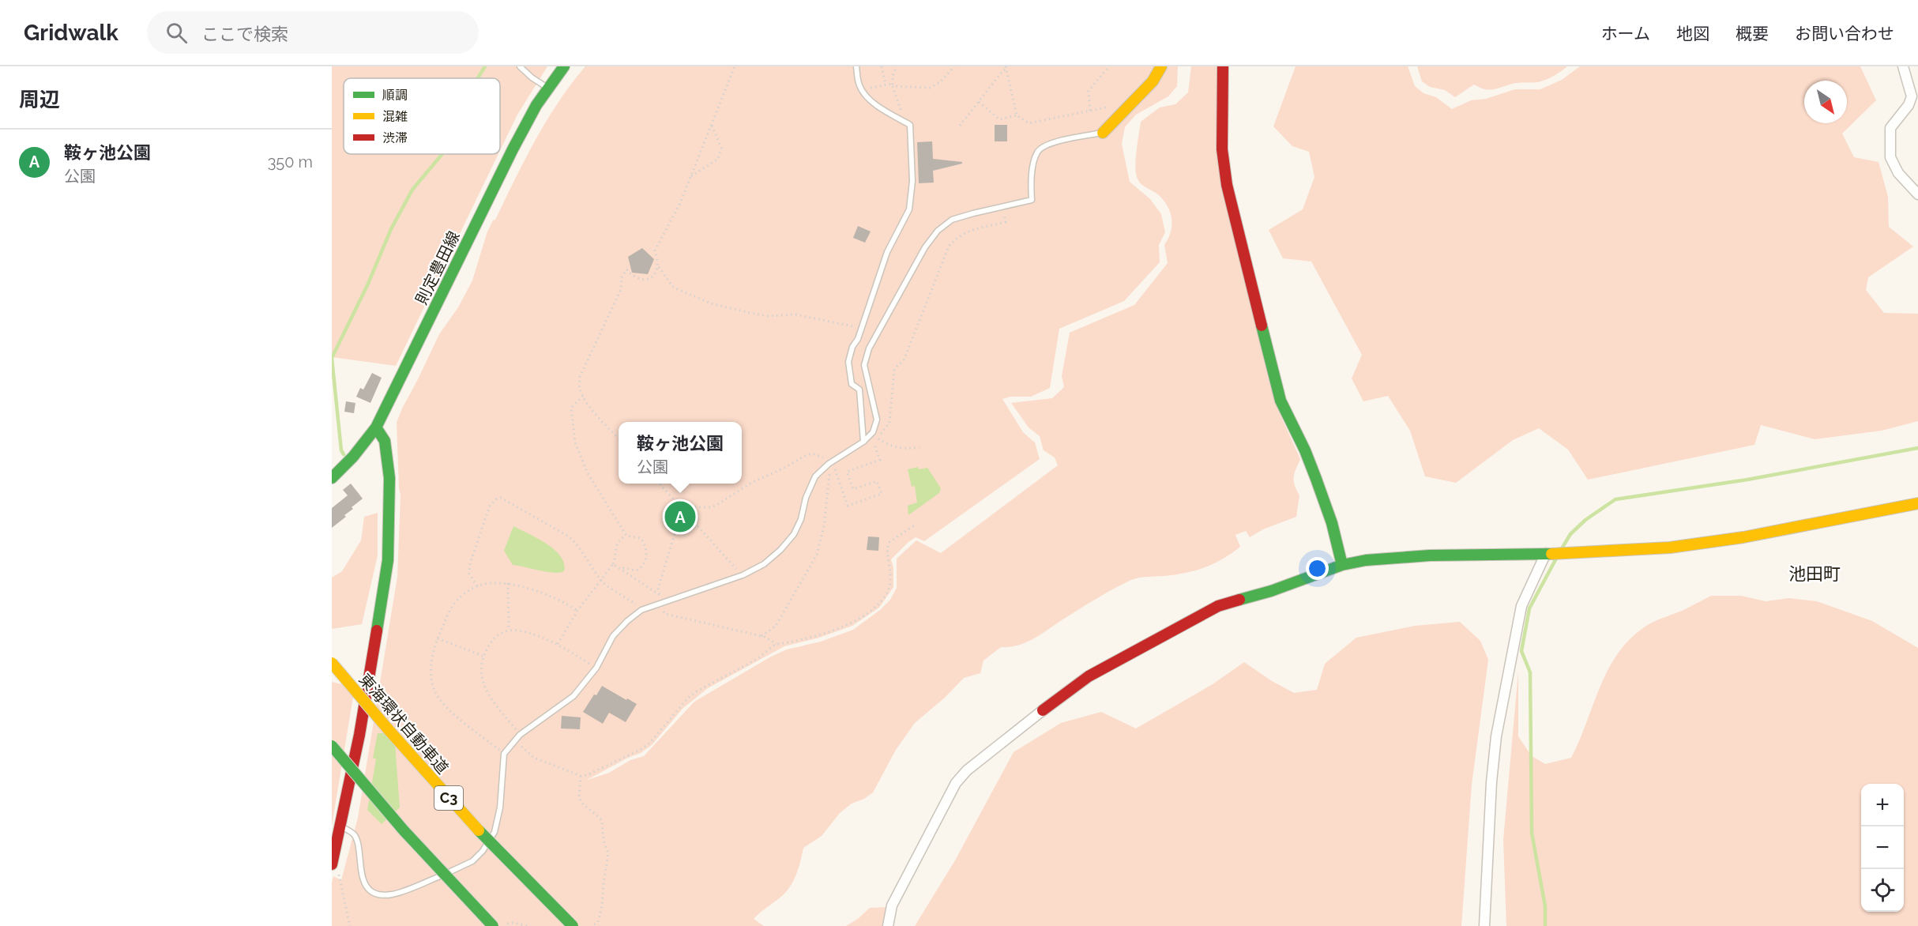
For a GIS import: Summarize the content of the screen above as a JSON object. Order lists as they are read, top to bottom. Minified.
{"streets":{"main road":["則定豊田線","東海環状自動車道","C3"]},"districts":["池田町"],"legend":["順調","混雑","渋滞"],"north":"bottom right","page":{"header":"Gridwalk","search":"ここで検索","nav":["ホーム","地図","概要","お問い合わせ"],"heading":"周辺","list":[{"mark":"A","name":"鞍ヶ池公園","note":"公園","value":"350 m"}],"popup":["鞍ヶ池公園","公園"],"pins":"A","map_buttons":["+","−"]}}
